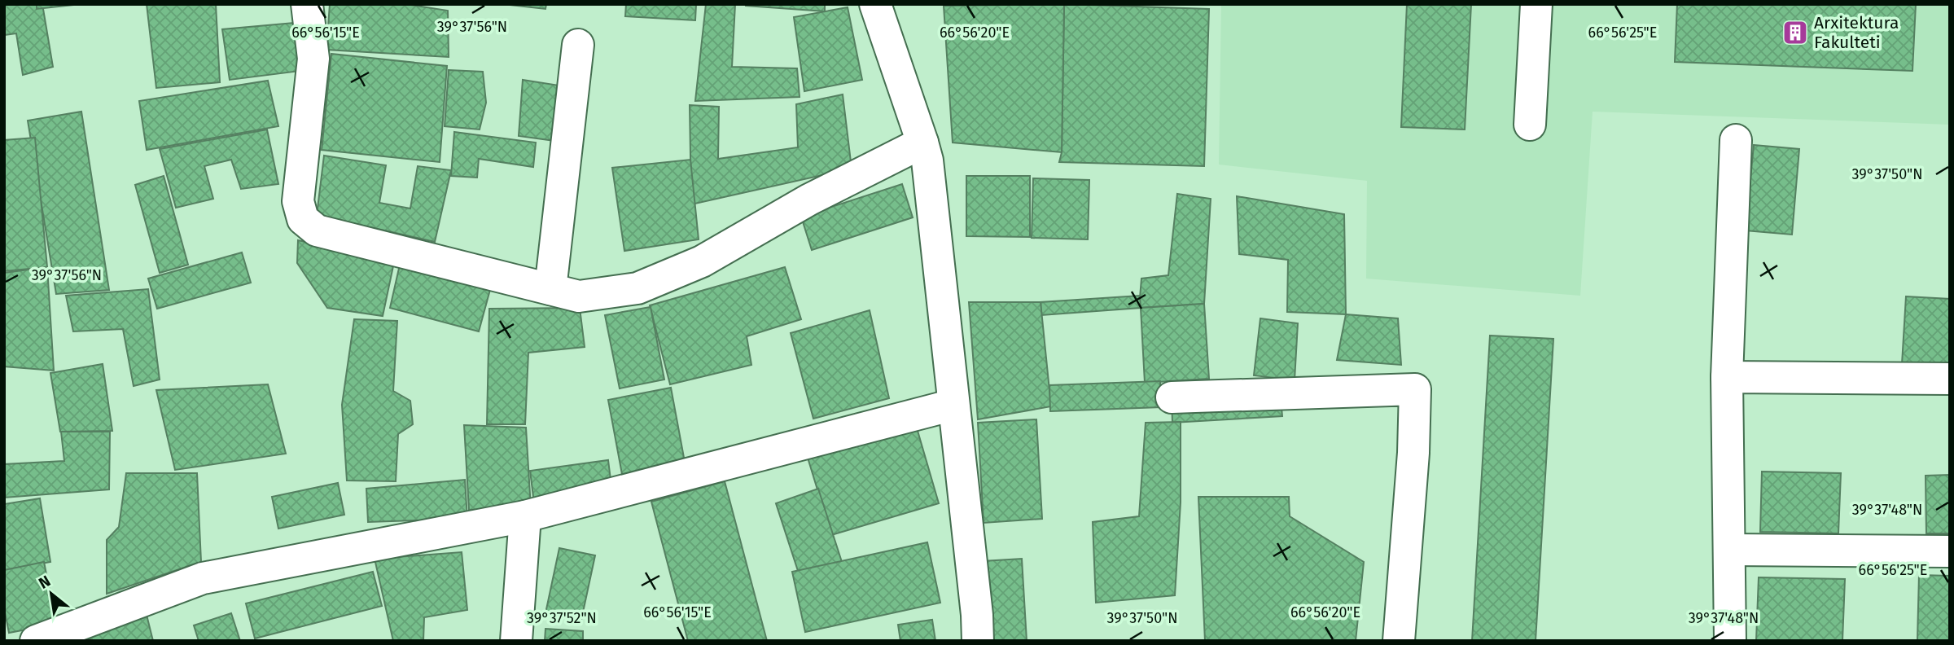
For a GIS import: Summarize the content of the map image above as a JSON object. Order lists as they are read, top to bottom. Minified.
{"places":{"building":["Arxitektura Fakulteti"]},"north":"top left","coordinates":["39°37'56\"N","66°56'25\"E","66°56'15\"E","66°56'20\"E","39°37'50\"N","39°37'48\"N","39°37'52\"N"]}
